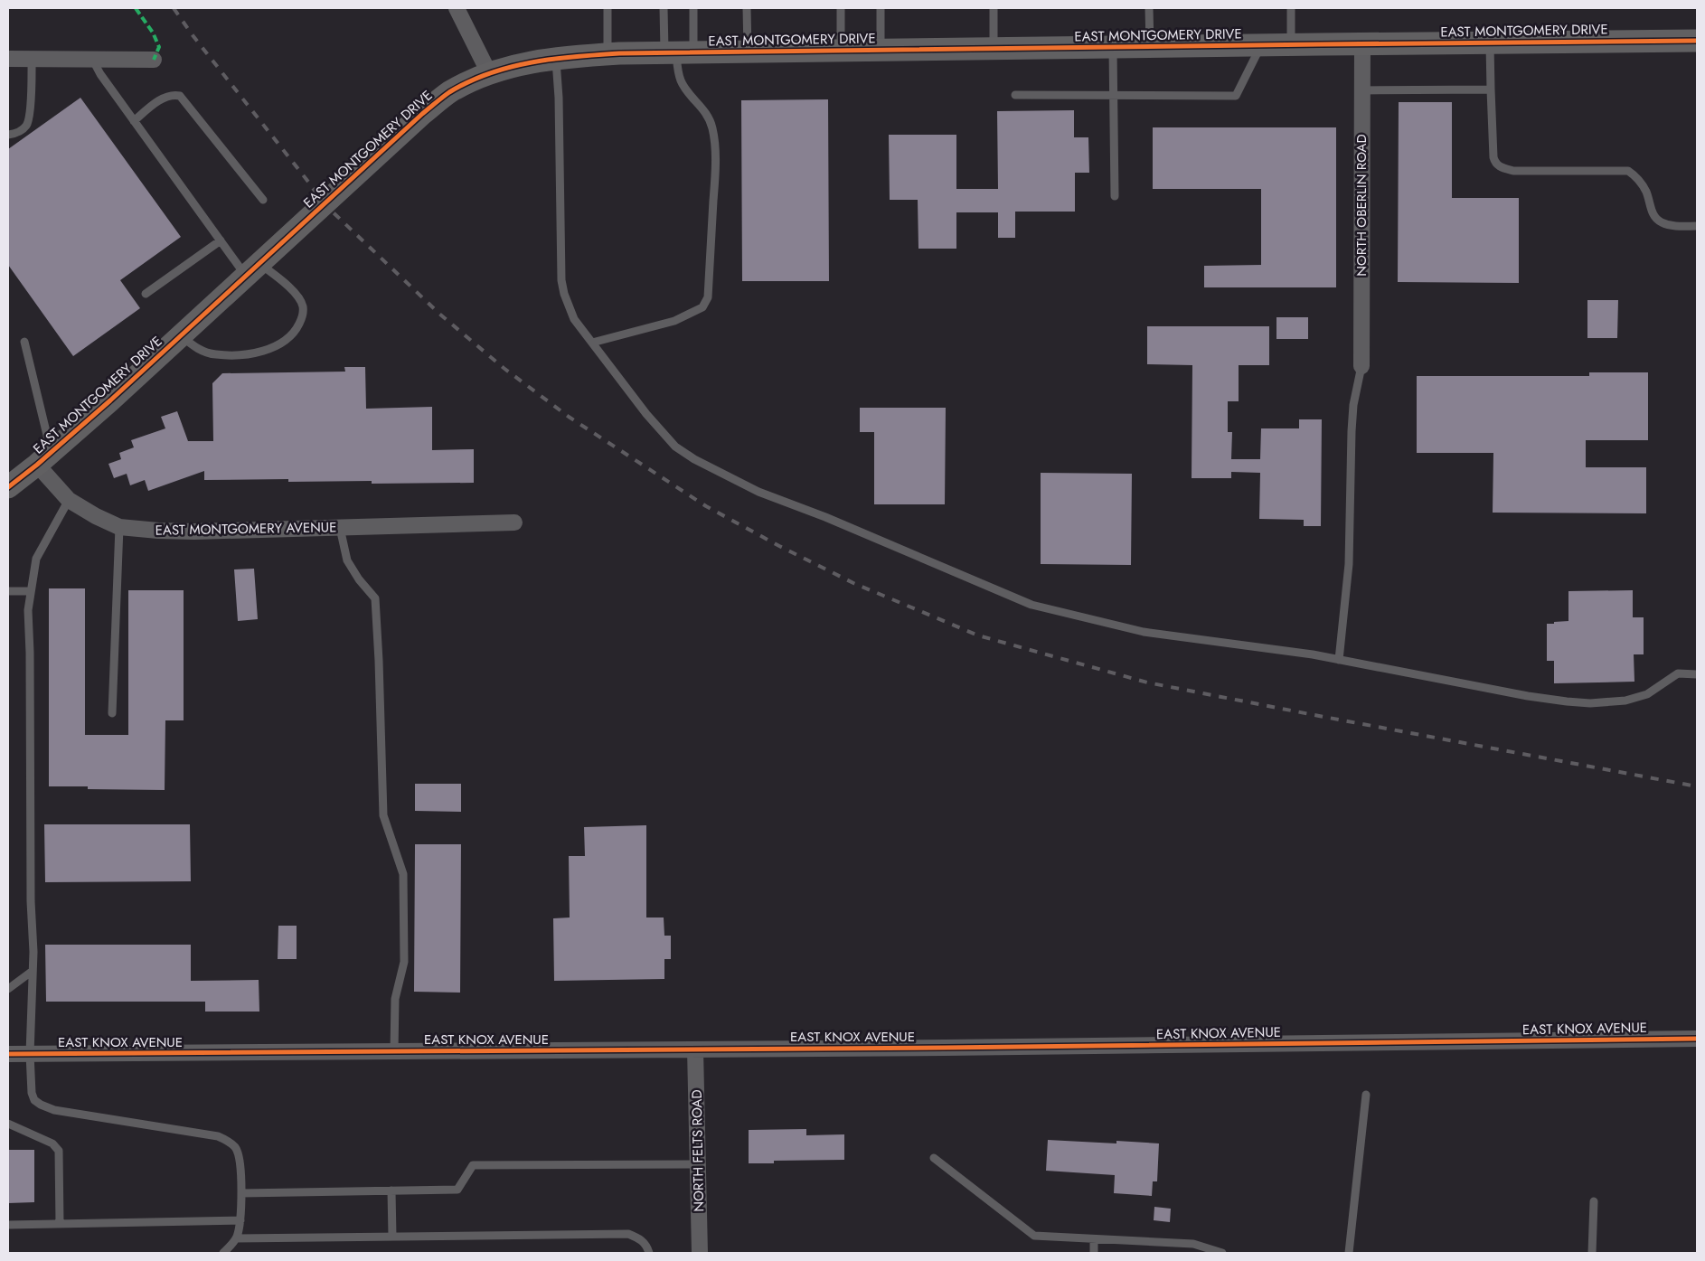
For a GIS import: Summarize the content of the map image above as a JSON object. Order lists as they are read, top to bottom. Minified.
{"streets":{"main road":["EAST MONTGOMERY DRIVE"],"street":["NORTH OBERLIN ROAD","EAST MONTGOMERY AVENUE","EAST KNOX AVENUE","NORTH FELTS ROAD"]},"crossings":[["EAST MONTGOMERY DRIVE","NORTH OBERLIN ROAD"],["EAST MONTGOMERY DRIVE","EAST MONTGOMERY AVENUE"],["EAST KNOX AVENUE","NORTH FELTS ROAD"]]}
